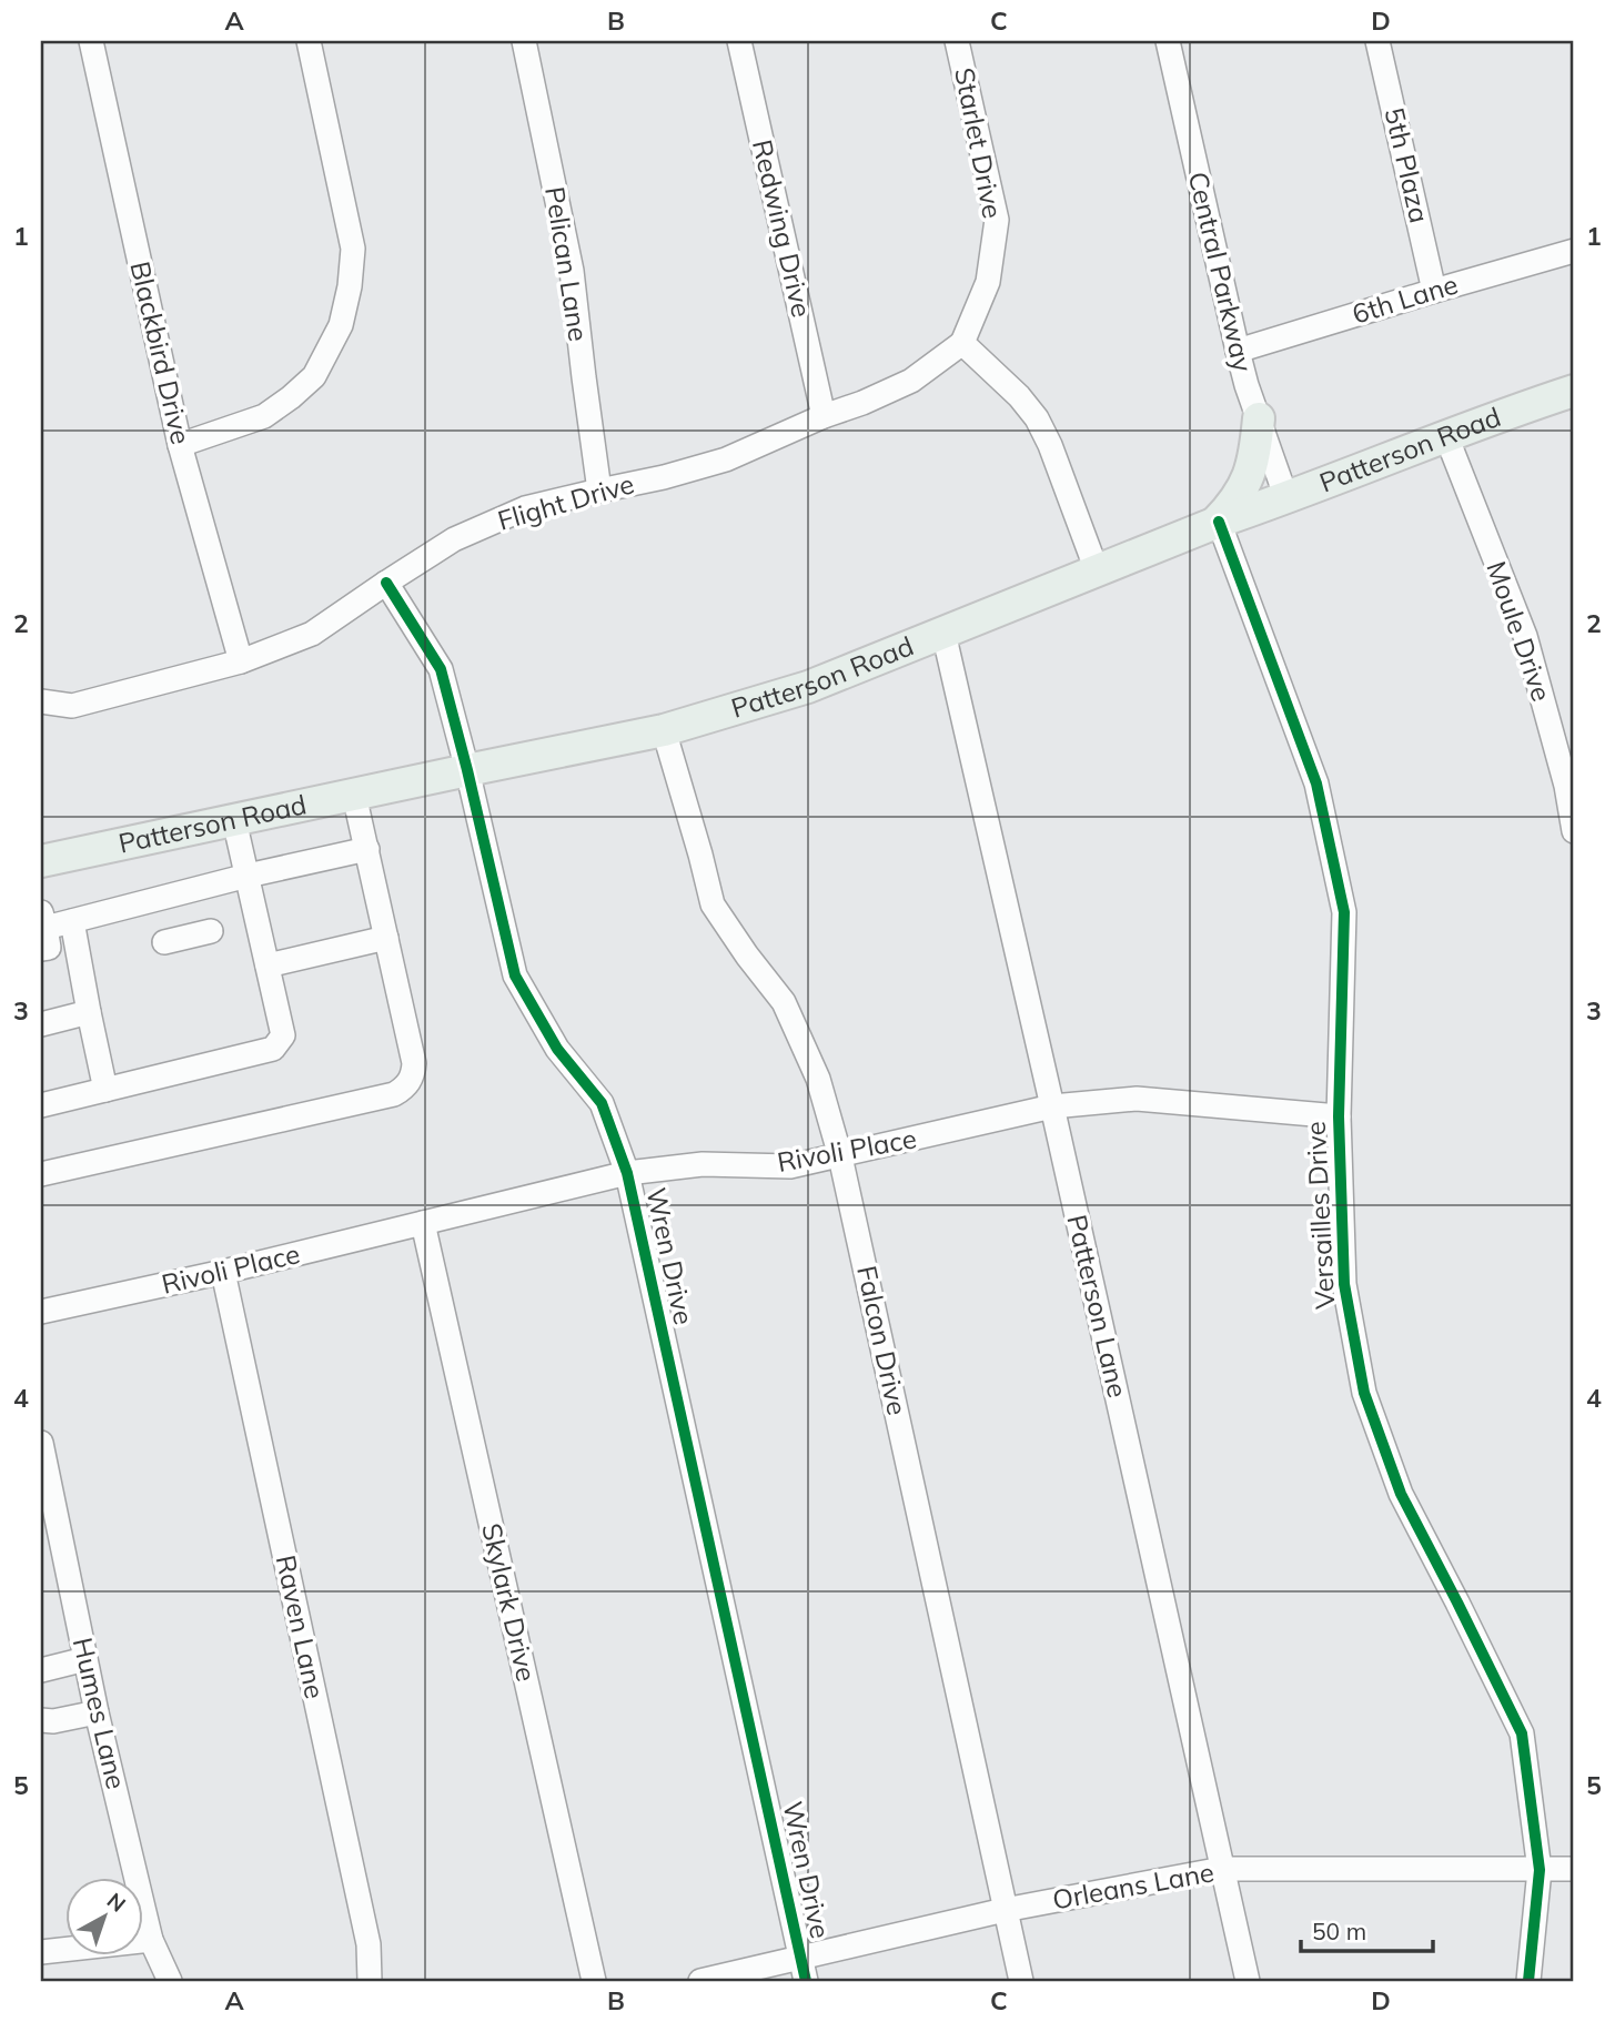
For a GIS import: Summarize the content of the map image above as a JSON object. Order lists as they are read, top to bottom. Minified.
{"streets":{"main road":["Patterson Road"],"street":["Starlet Drive","5th Plaza","Redwing Drive","Pelican Lane","Central Parkway","6th Lane","Blackbird Drive","Flight Drive","Moule Drive","Rivoli Place","Versailles Drive","Wren Drive","Patterson Lane","Falcon Drive","Skylark Drive","Raven Lane","Humes Lane","Orleans Lane"]},"crossings":[["Starlet Drive","Flight Drive"],["5th Plaza","6th Lane"],["Redwing Drive","Flight Drive"],["Pelican Lane","Flight Drive"],["Central Parkway","6th Lane"],["Central Parkway","Patterson Road"],["Blackbird Drive","Flight Drive"],["Patterson Road","Moule Drive"],["Patterson Road","Versailles Drive"],["Patterson Road","Wren Drive"],["Patterson Road","Patterson Lane"],["Patterson Road","Falcon Drive"],["Flight Drive","Wren Drive"],["Rivoli Place","Versailles Drive"],["Rivoli Place","Wren Drive"],["Rivoli Place","Patterson Lane"],["Rivoli Place","Falcon Drive"],["Rivoli Place","Skylark Drive"],["Rivoli Place","Raven Lane"],["Versailles Drive","Orleans Lane"],["Wren Drive","Orleans Lane"],["Patterson Lane","Orleans Lane"],["Falcon Drive","Orleans Lane"]],"scale_bar":"50 m","north":"top right","grid":{"columns":["A","B","C","D"],"rows":["1","2","3","4","5"]}}
